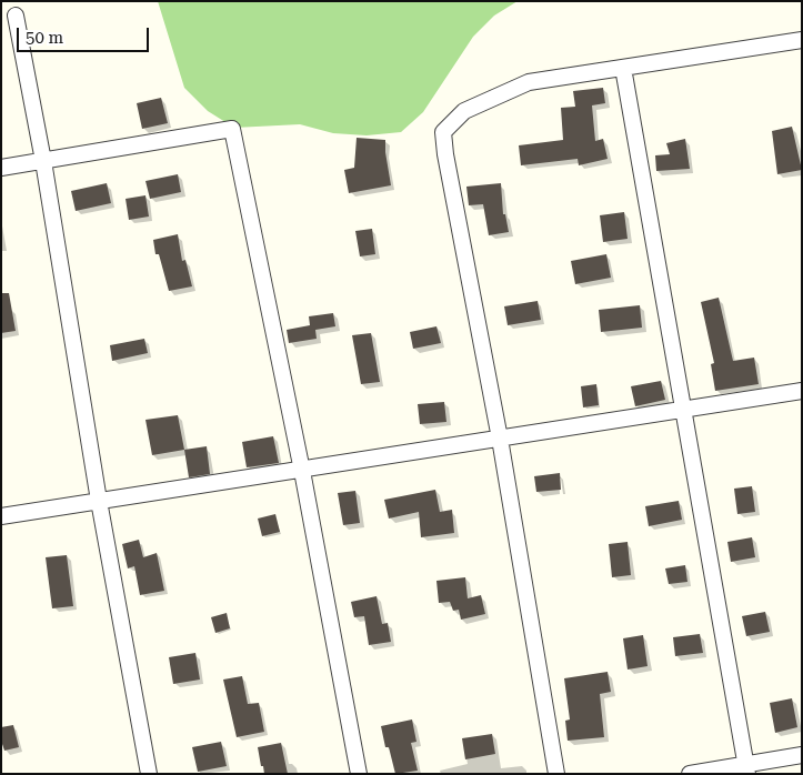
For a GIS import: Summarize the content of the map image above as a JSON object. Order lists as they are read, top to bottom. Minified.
{"scale_bar":"50 m"}
